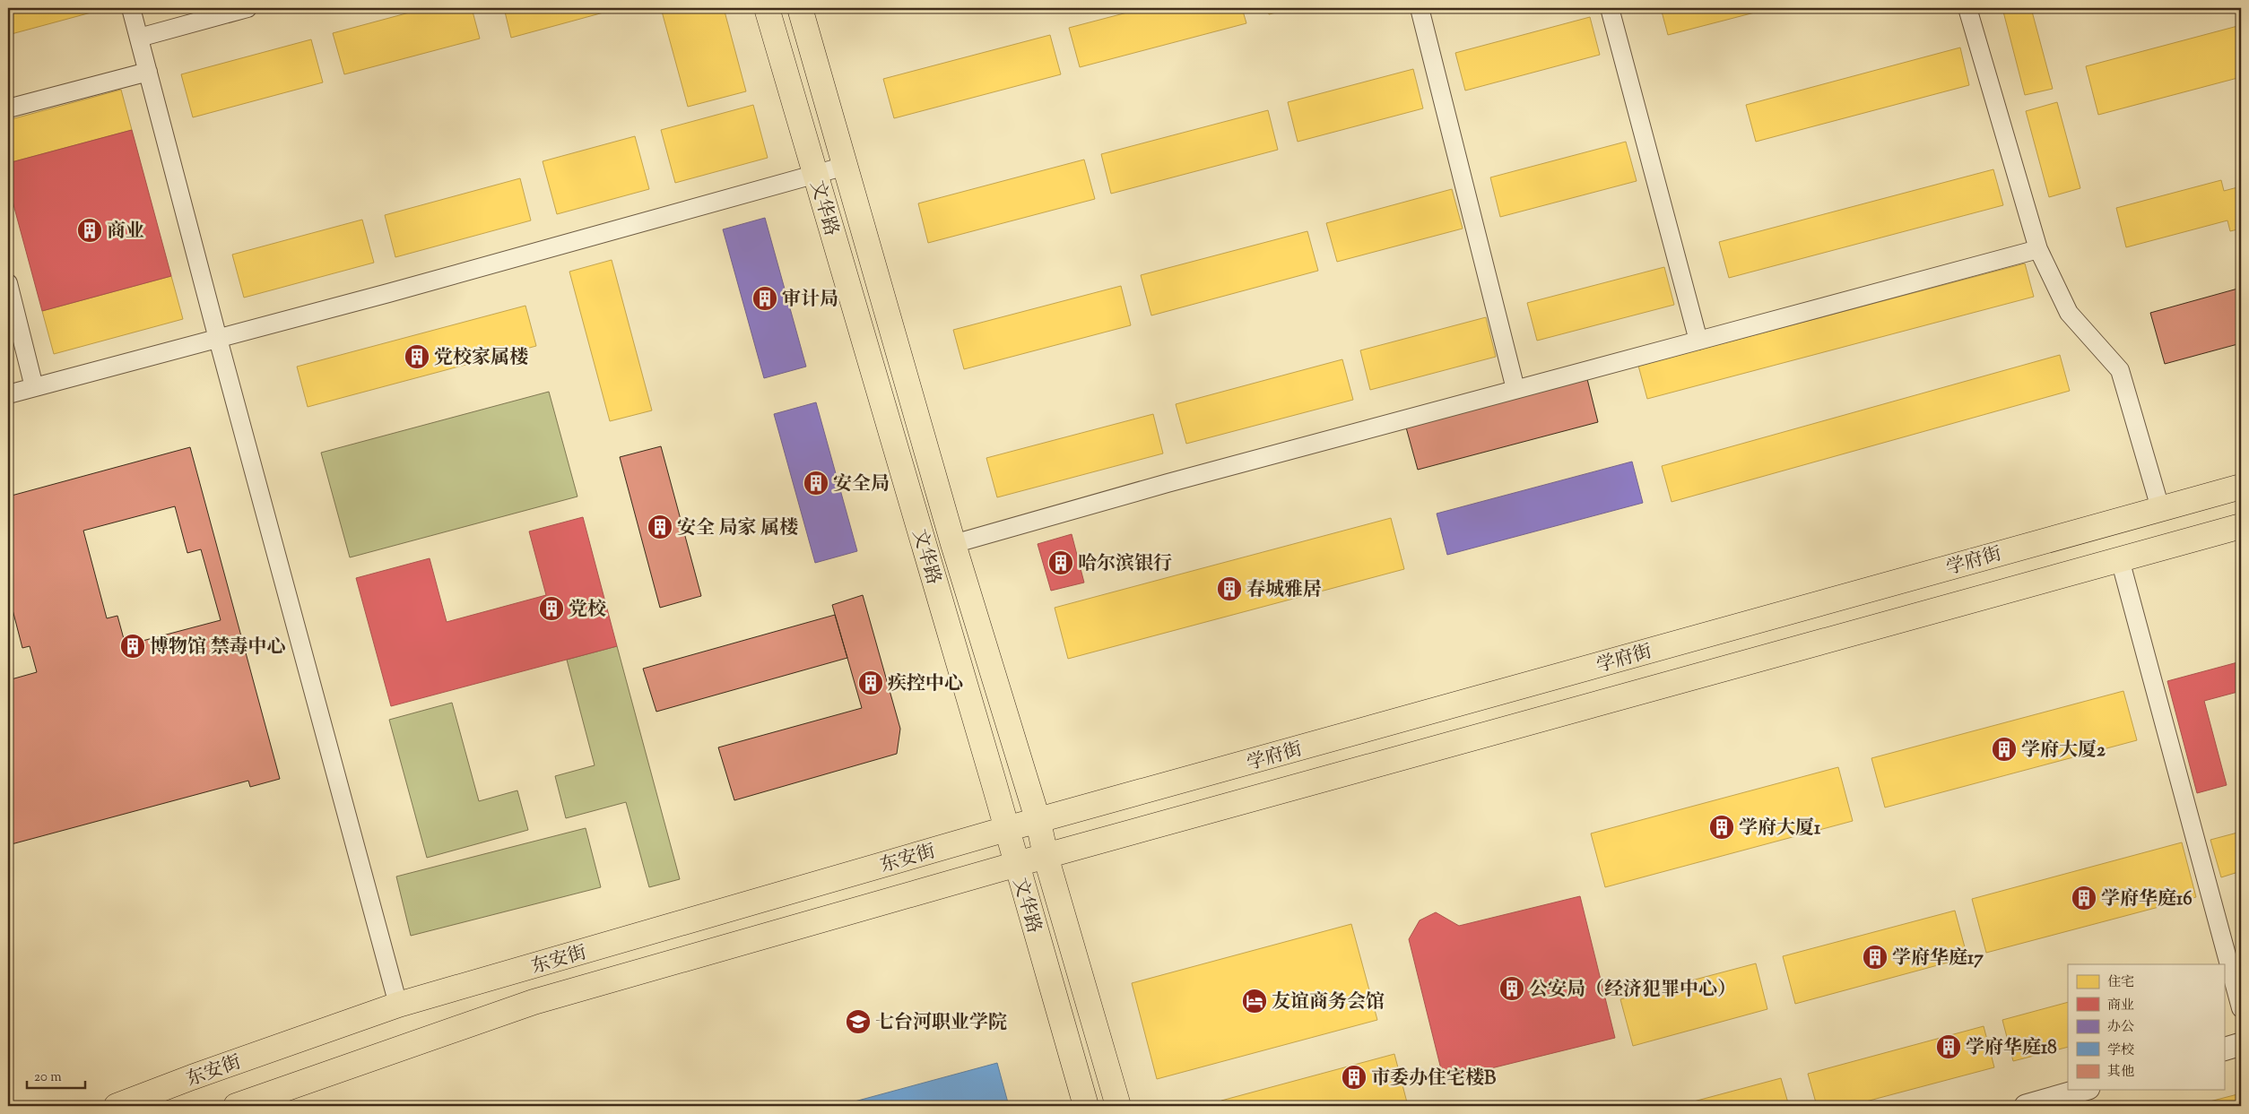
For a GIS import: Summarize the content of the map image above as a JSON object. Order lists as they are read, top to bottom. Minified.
{"streets":{"main road":["文华路","学府街","东安街"]},"crossings":[["文华路","学府街"],["文华路","东安街"],["学府街","东安街"]],"places":{"building":["商业","审计局","党校家属楼","安全局","安全 局家 属楼","哈尔滨银行","春城雅居","党校","博物馆 禁毒中心","疾控中心","学府大厦2","学府大厦1","学府华庭16","学府华庭17","公安局（经济犯罪中心）","学府华庭18","市委办住宅楼B"],"hotel":["友谊商务会馆"],"school or university":["七台河职业学院"]},"legend":["住宅","商业","办公","学校","其他"],"scale_bar":"20 m"}
